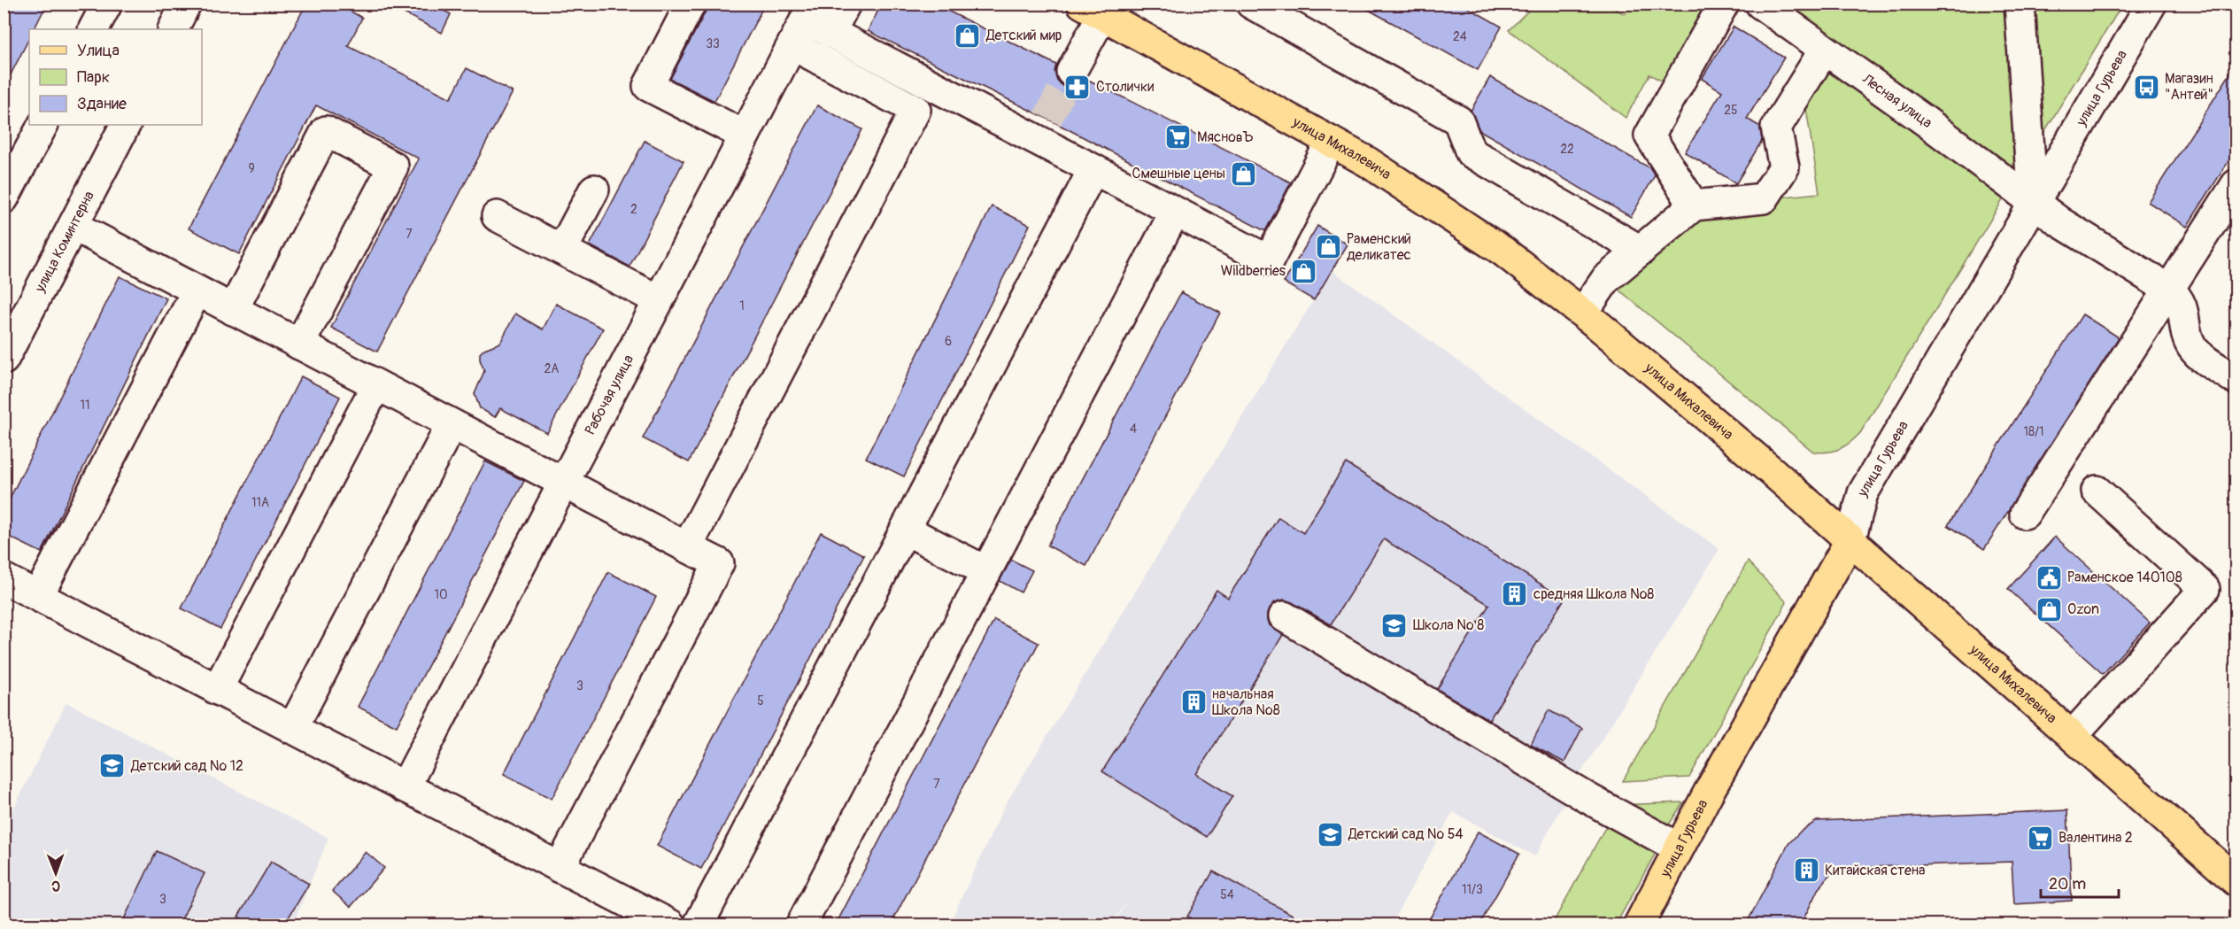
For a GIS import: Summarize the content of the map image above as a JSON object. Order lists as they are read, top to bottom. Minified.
{"streets":{"main road":["улица Гурьева","улица Михалевича"],"street":["Лесная улица","улица Коминтерна","Рабочая улица"]},"crossings":[["улица Гурьева","Лесная улица"],["улица Гурьева","улица Михалевича"]],"places":{"shop":["Детский мир","Смешные цены","Раменский деликатес","Wildberries","Ozon"],"pharmacy":["Столички"],"bus stop":["Магазин \"Антей\""],"supermarket":["МясновЪ","Валентина 2"],"public building":["Раменское 140108"],"building":["средняя Школа №8","начальная Школа №8","Китайская стена"],"school or university":["Школа № 8","Детский сад № 12","Детский сад № 54"]},"house_numbers":["24","33","25","22","9","2","7","1","6","2А","11","4","18/1","11А","10","3","5","7","11/3","54","3"],"legend":["Улица","Парк","Здание"],"scale_bar":"20 m","north":"bottom"}
